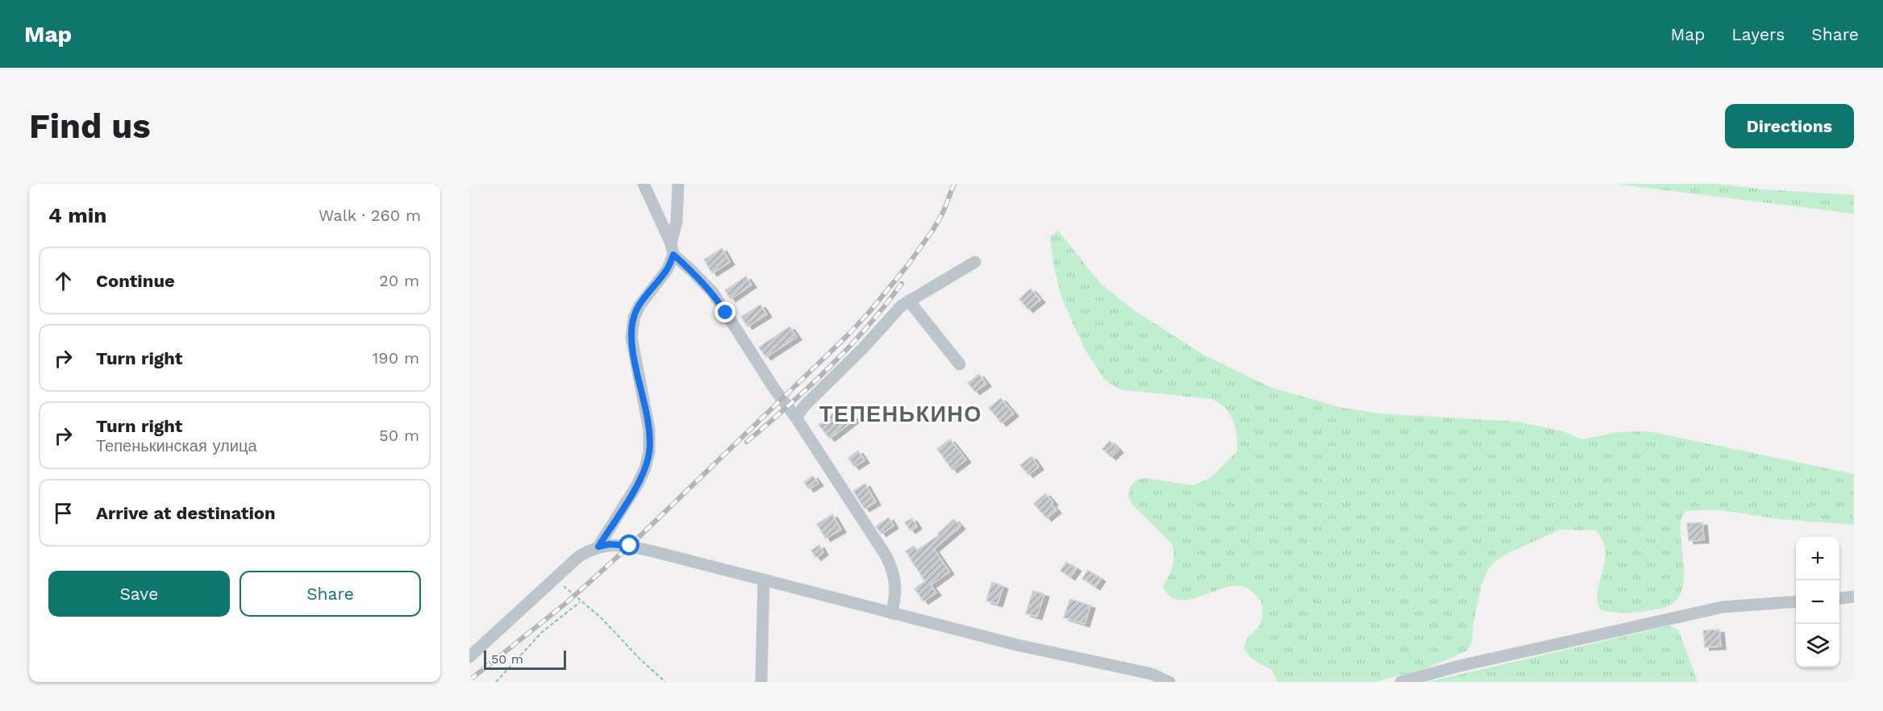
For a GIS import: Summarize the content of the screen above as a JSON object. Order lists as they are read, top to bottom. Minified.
{"districts":["ТЕПЕНЬКИНО"],"scale_bar":"50 m","page":{"header":"Map","nav":["Map","Layers","Share"],"buttons":["Directions",["Save","Share"]],"title":"Find us","heading":["4 min","Walk · 260 m"],"list":[["Continue","20 m"],["Turn right","190 m"],["Turn right","Тепенькинская улица","50 m"],"Arrive at destination"],"map_buttons":["+","−"],"scale":"50 m"}}
